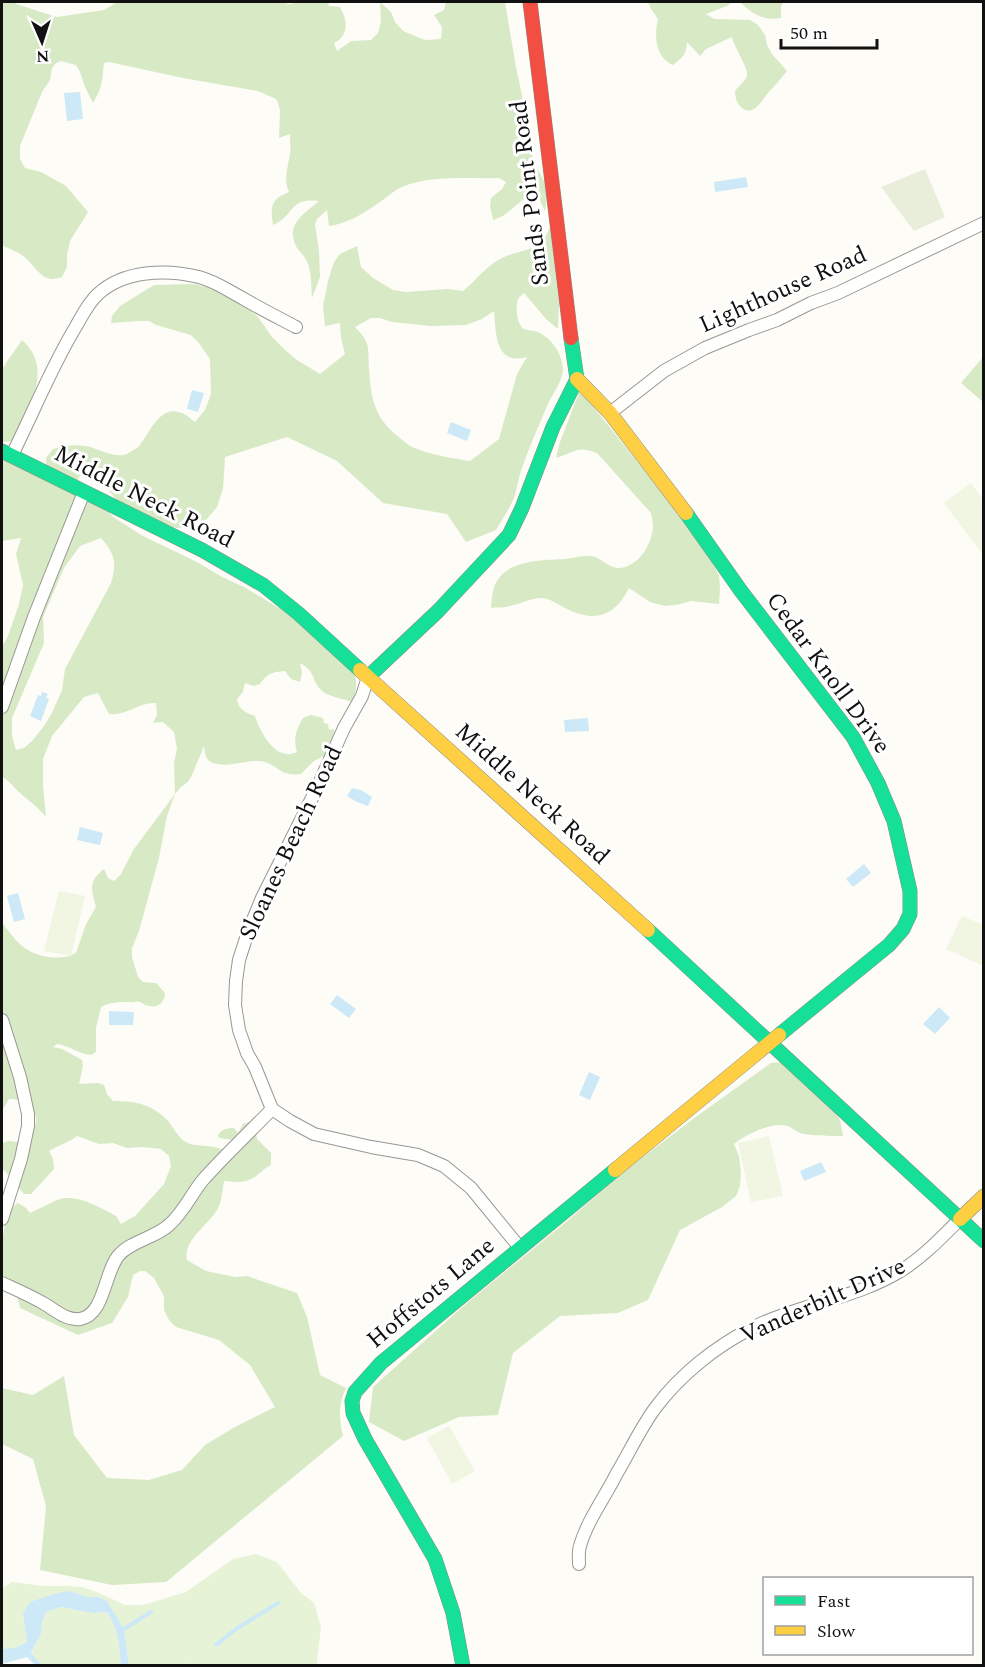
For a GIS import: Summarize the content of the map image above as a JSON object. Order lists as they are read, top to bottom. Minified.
{"streets":{"street":["Sands Point Road","Lighthouse Road","Middle Neck Road","Cedar Knoll Drive","Sloanes Beach Road","Hoffstots Lane","Vanderbilt Drive"]},"crossings":[["Lighthouse Road","Cedar Knoll Drive"],["Middle Neck Road","Cedar Knoll Drive"],["Middle Neck Road","Sloanes Beach Road"],["Middle Neck Road","Hoffstots Lane"],["Middle Neck Road","Vanderbilt Drive"],["Cedar Knoll Drive","Hoffstots Lane"]],"legend":["Fast","Slow"],"scale_bar":"50 m","north":"bottom"}
